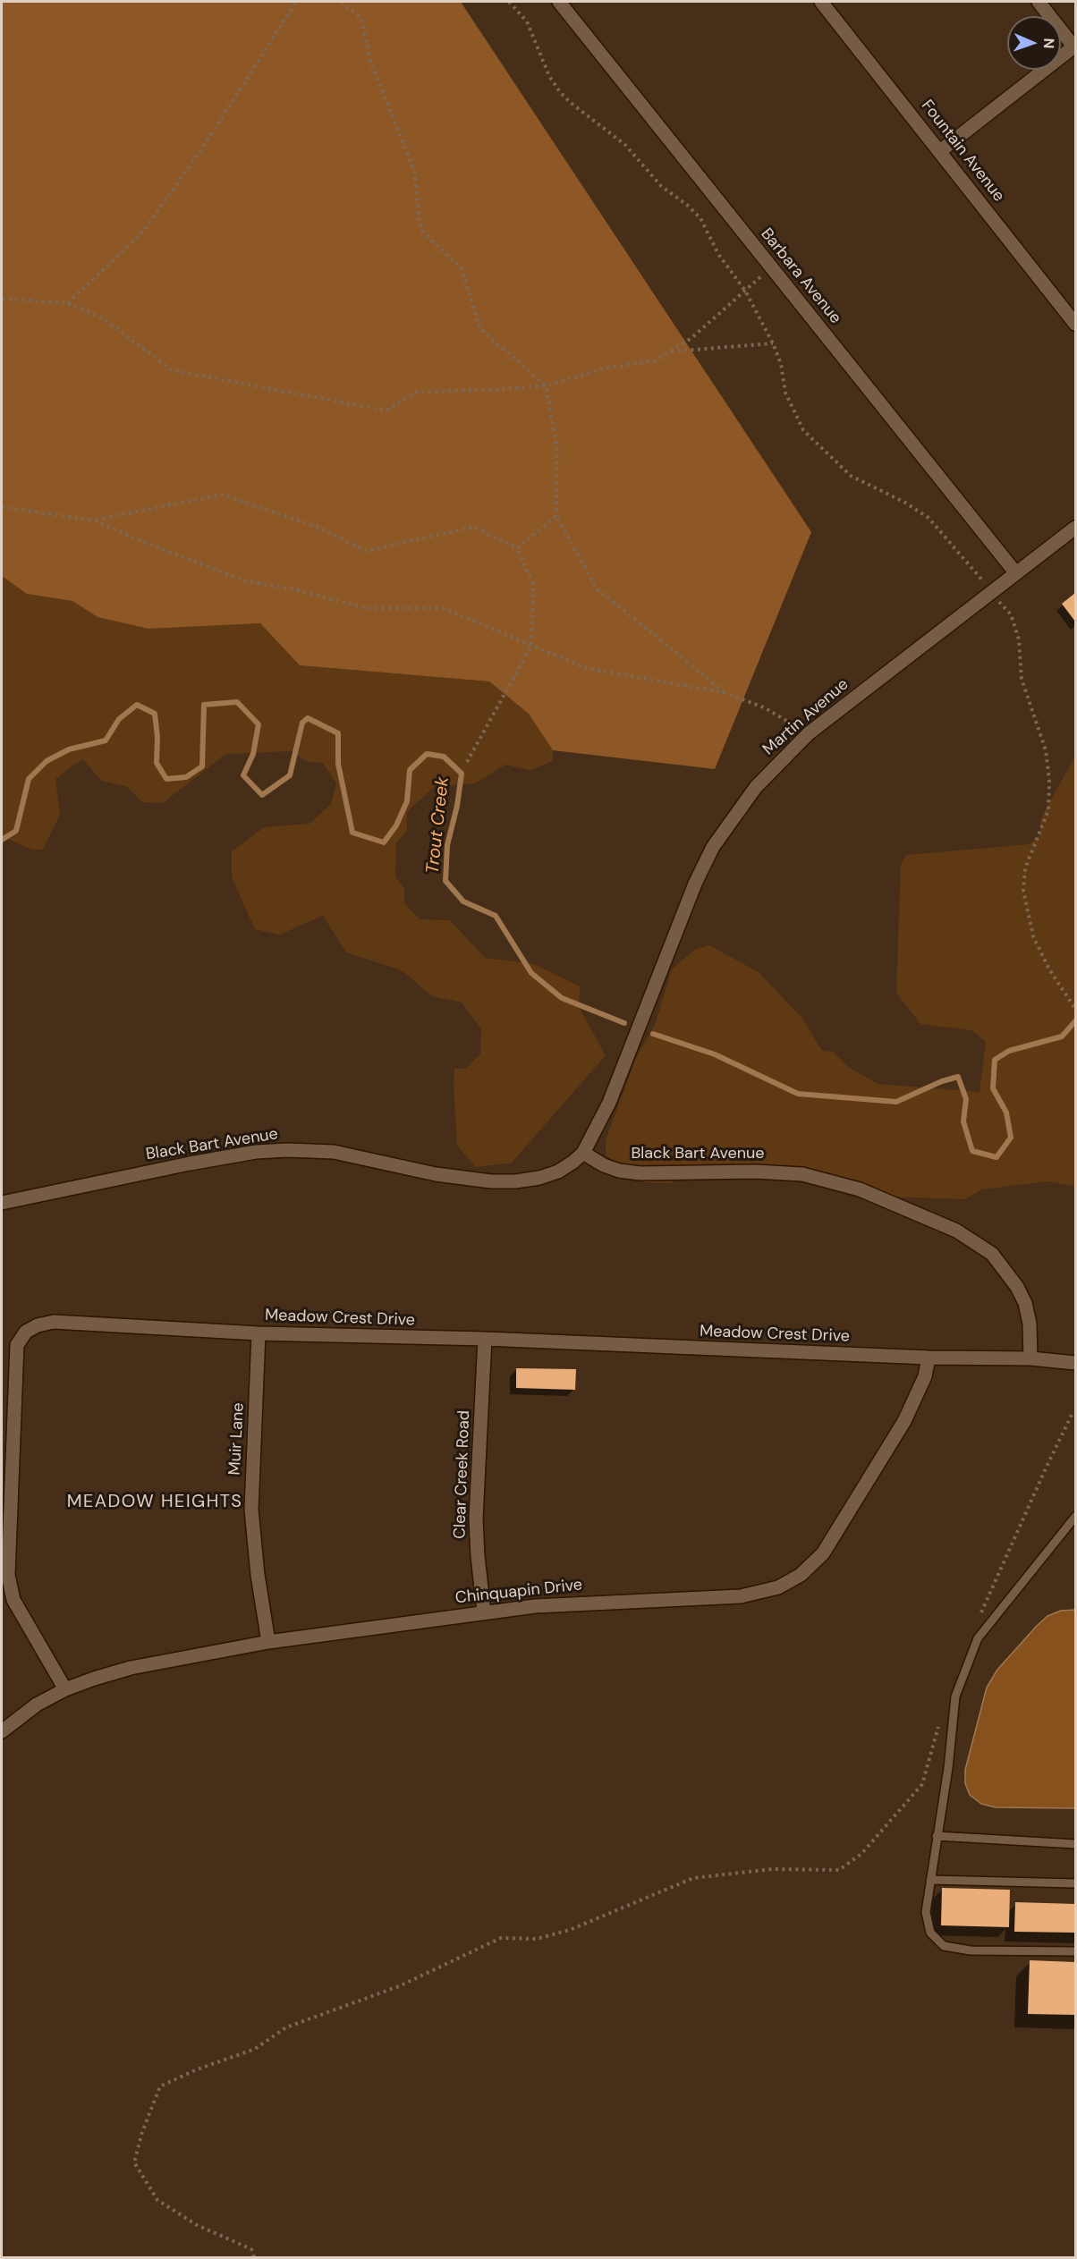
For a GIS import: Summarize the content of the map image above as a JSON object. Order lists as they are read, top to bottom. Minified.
{"streets":{"street":["Fountain Avenue","Barbara Avenue","Martin Avenue","Black Bart Avenue","Meadow Crest Drive","Muir Lane","Clear Creek Road","Chinquapin Drive"]},"crossings":[["Barbara Avenue","Martin Avenue"],["Martin Avenue","Black Bart Avenue"],["Black Bart Avenue","Meadow Crest Drive"],["Meadow Crest Drive","Muir Lane"],["Meadow Crest Drive","Clear Creek Road"],["Meadow Crest Drive","Chinquapin Drive"],["Muir Lane","Chinquapin Drive"],["Clear Creek Road","Chinquapin Drive"]],"districts":["MEADOW HEIGHTS"],"water":["Trout Creek"],"north":"right"}
